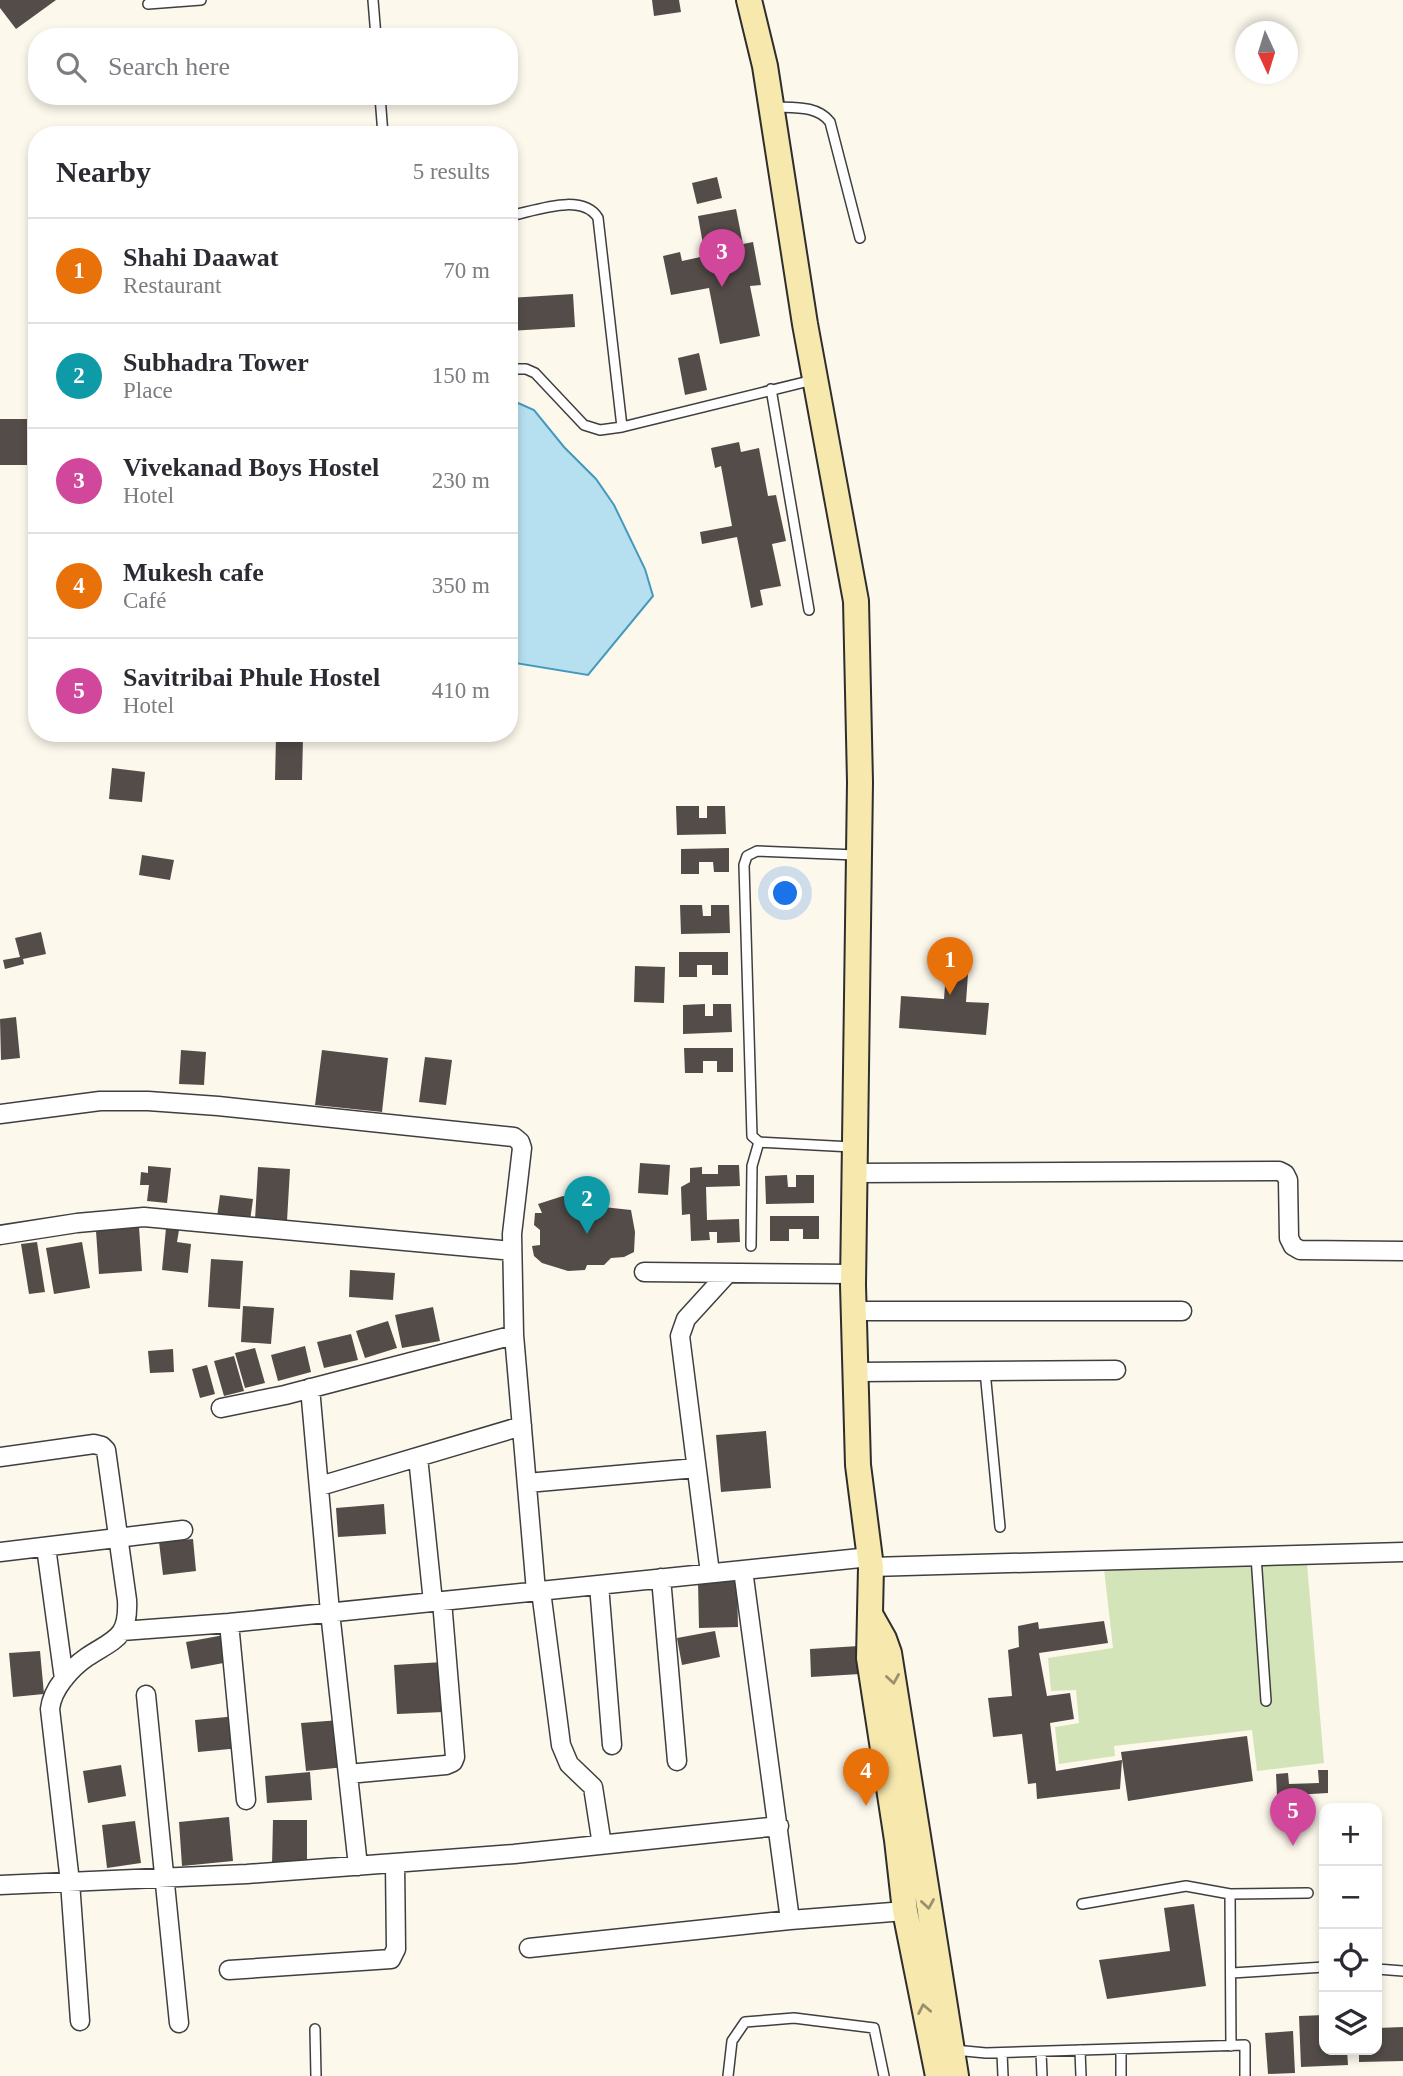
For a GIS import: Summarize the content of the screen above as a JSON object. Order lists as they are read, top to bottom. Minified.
{"north":"bottom","page":{"search":"Search here","heading":["Nearby","5 results"],"list":[{"mark":"1","name":"Shahi Daawat","note":"Restaurant","value":"70 m"},{"mark":"2","name":"Subhadra Tower","note":"Place","value":"150 m"},{"mark":"3","name":"Vivekanad Boys Hostel","note":"Hotel","value":"230 m"},{"mark":"4","name":"Mukesh cafe","note":"Café","value":"350 m"},{"mark":"5","name":"Savitribai Phule Hostel","note":"Hotel","value":"410 m"}],"pins":["3","1","2","4","5"],"map_buttons":["+","−"]}}
